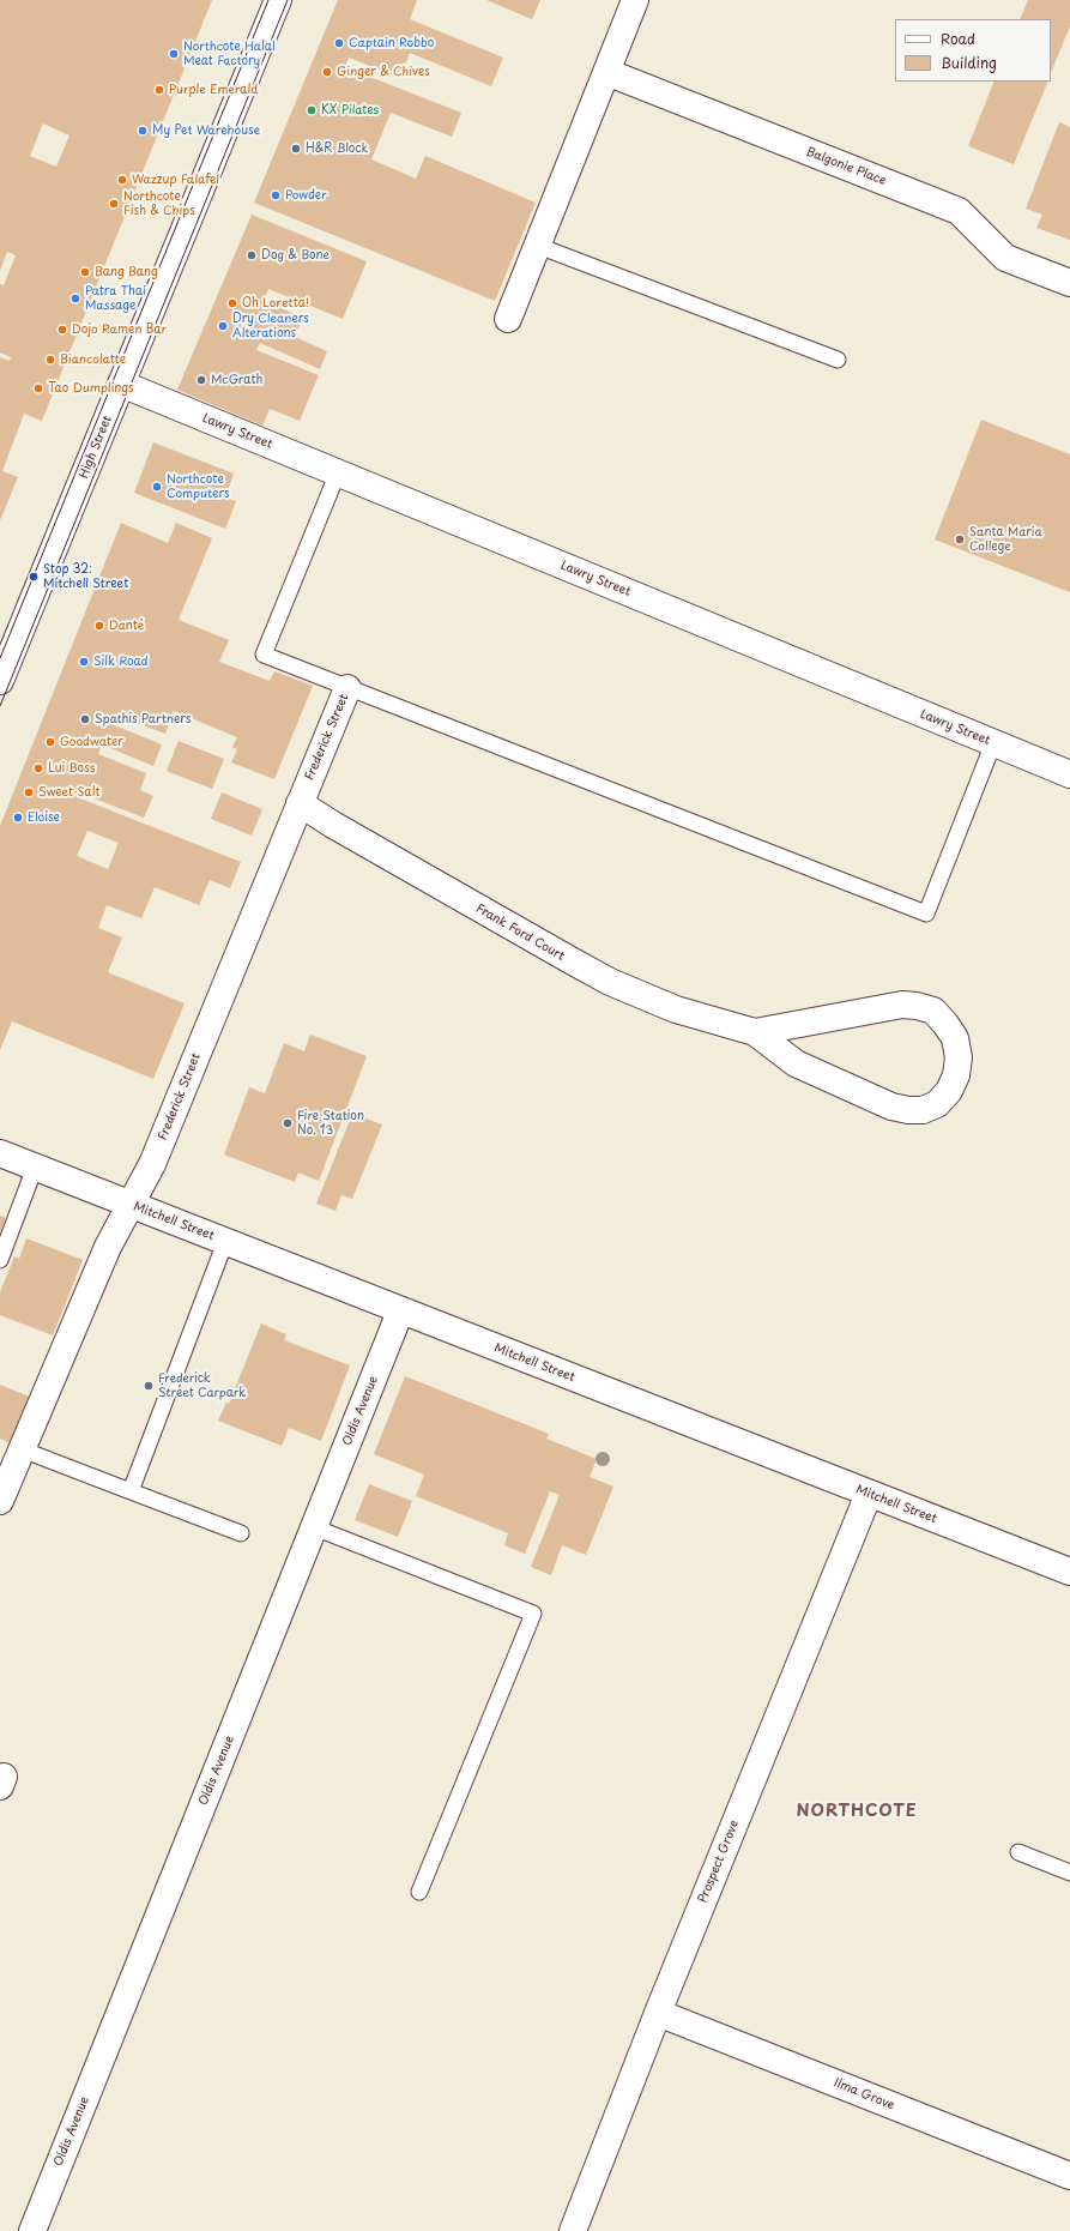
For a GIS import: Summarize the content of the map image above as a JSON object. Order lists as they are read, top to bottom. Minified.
{"streets":{"street":["Balgonie Place","Lawry Street","High Street","Frederick Street","Frank Ford Court","Mitchell Street","Oldis Avenue","Prospect Grove","Ilma Grove"]},"crossings":[["Lawry Street","High Street"],["Frederick Street","Frank Ford Court"],["Frederick Street","Mitchell Street"],["Mitchell Street","Oldis Avenue"],["Mitchell Street","Prospect Grove"],["Prospect Grove","Ilma Grove"]],"districts":["NORTHCOTE"],"places":["Captain Robbo","Northcote Halal Meat Factory","Ginger & Chives","Purple Emerald","KX Pilates","My Pet Warehouse","H&R Block","Wazzup Falafel","Powder","Northcote Fish & Chips","Dog & Bone","Bang Bang","Patra Thai Massage","Oh Loretta!","Dry Cleaners Alterations","Dojo Ramen Bar","Biancolatte","McGrath","Tao Dumplings","Northcote Computers","Santa Maria College","Stop 32: Mitchell Street","Danté","Silk Road","Spathis Partners","Goodwater","Lui Boss","Sweet Salt","Eloise","Fire Station No. 13","Frederick Street Carpark"],"legend":["Road","Building"]}
